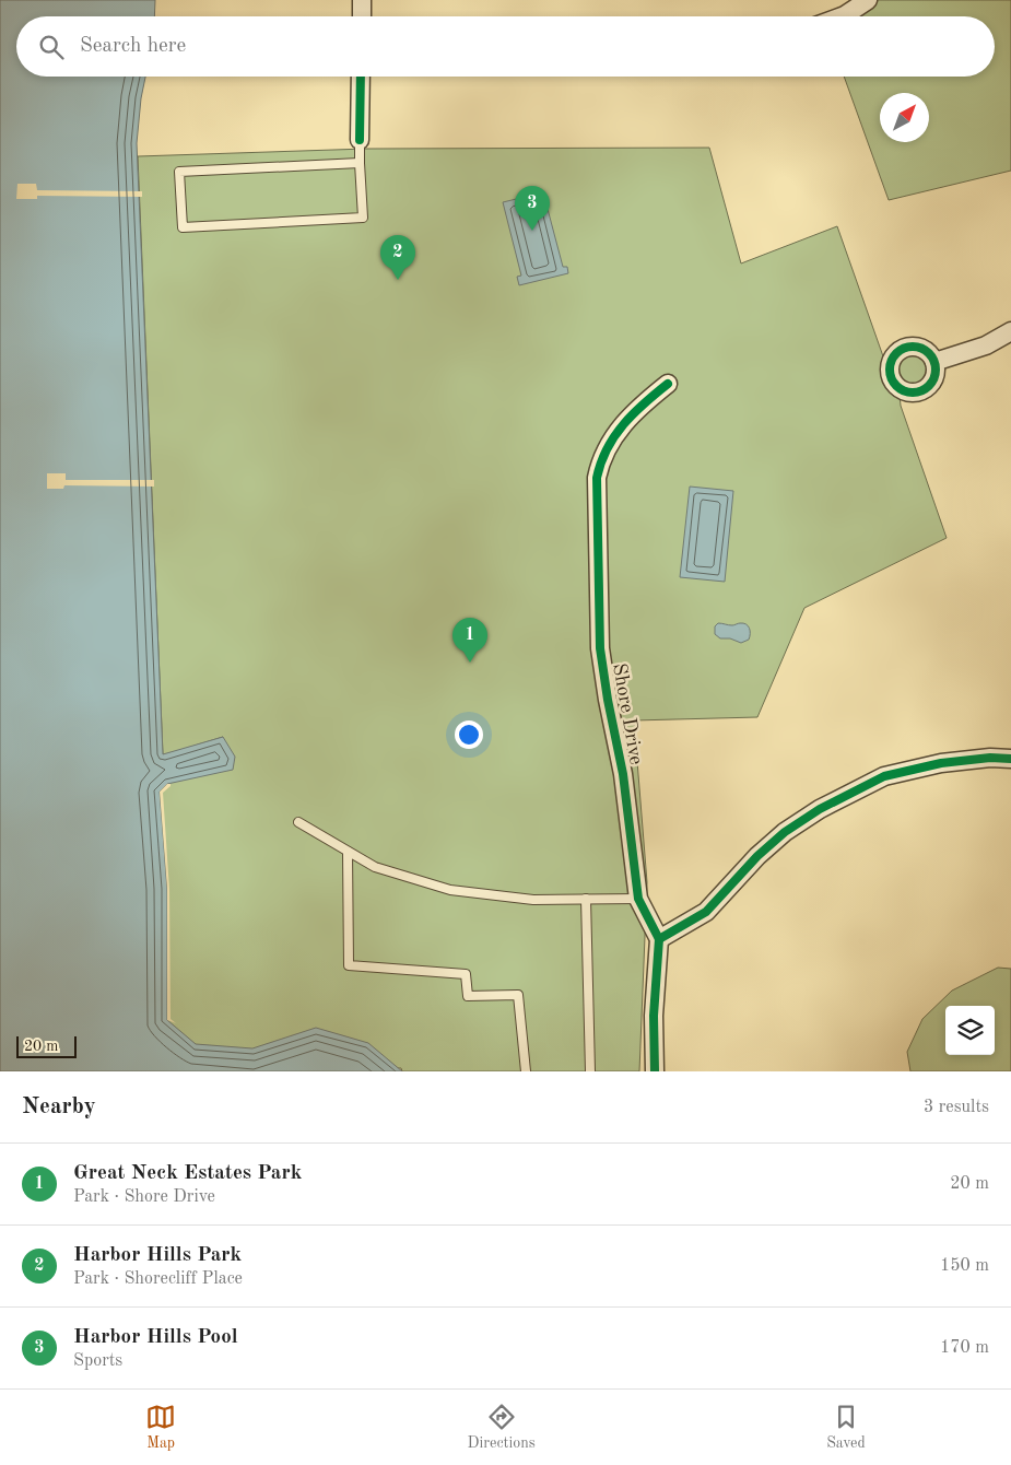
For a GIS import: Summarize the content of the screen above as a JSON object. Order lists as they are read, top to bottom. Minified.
{"streets":{"street":["Shore Drive"]},"scale_bar":"20 m","north":"top right","page":{"search":"Search here","pins":["3","2","1"],"scale":"20 m","heading":["Nearby","3 results"],"list":[{"mark":"1","name":"Great Neck Estates Park","note":"Park · Shore Drive","value":"20 m"},{"mark":"2","name":"Harbor Hills Park","note":"Park · Shorecliff Place","value":"150 m"},{"mark":"3","name":"Harbor Hills Pool","note":"Sports","value":"170 m"}],"nav":["Map","Directions","Saved"]}}
